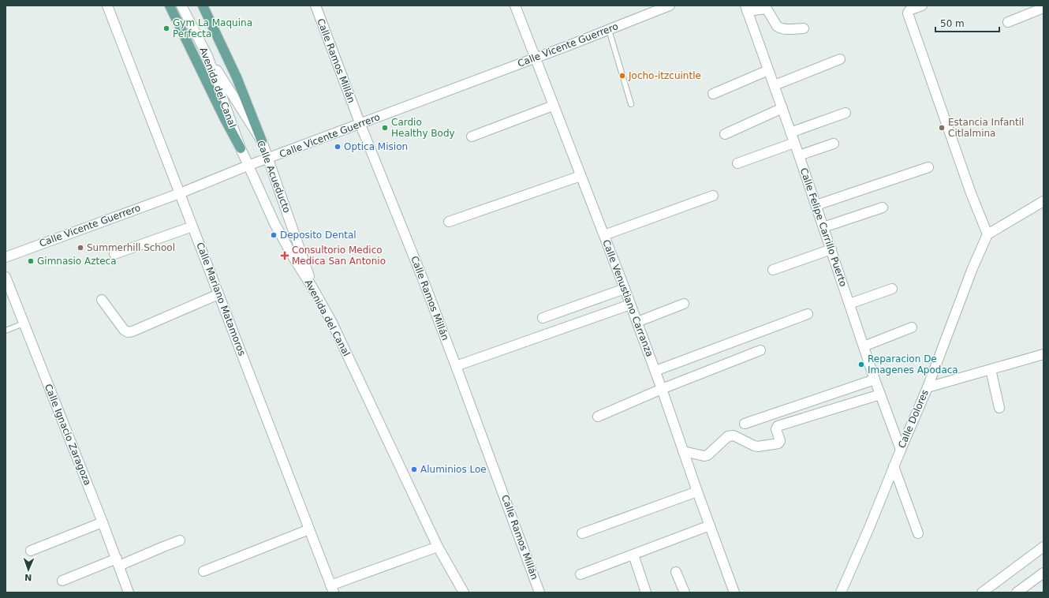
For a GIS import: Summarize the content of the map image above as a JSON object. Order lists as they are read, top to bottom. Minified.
{"streets":{"street":["Calle Vicente Guerrero","Calle Ramos Millán","Avenida del Canal","Calle Acueducto","Calle Felipe Carrillo Puerto","Calle Venustiano Carranza","Calle Mariano Matamoros","Calle Dolores","Calle Ignacio Zaragoza"]},"crossings":[["Calle Vicente Guerrero","Calle Ramos Millán"],["Calle Vicente Guerrero","Avenida del Canal"],["Calle Vicente Guerrero","Calle Acueducto"],["Calle Vicente Guerrero","Calle Venustiano Carranza"],["Calle Vicente Guerrero","Calle Mariano Matamoros"],["Avenida del Canal","Calle Acueducto"],["Calle Felipe Carrillo Puerto","Calle Dolores"]],"places":{"other":["Gym La Maquina Perfecta","Jocho-itzcuintle","Cardio Healthy Body","Estancia Infantil Citlalmina","Optica Mision","Deposito Dental","Summerhill School","Gimnasio Azteca","Reparacion De Imagenes Apodaca","Aluminios Loe"],"health":["Consultorio Medico Medica San Antonio"]},"scale_bar":"50 m","north":"bottom"}
